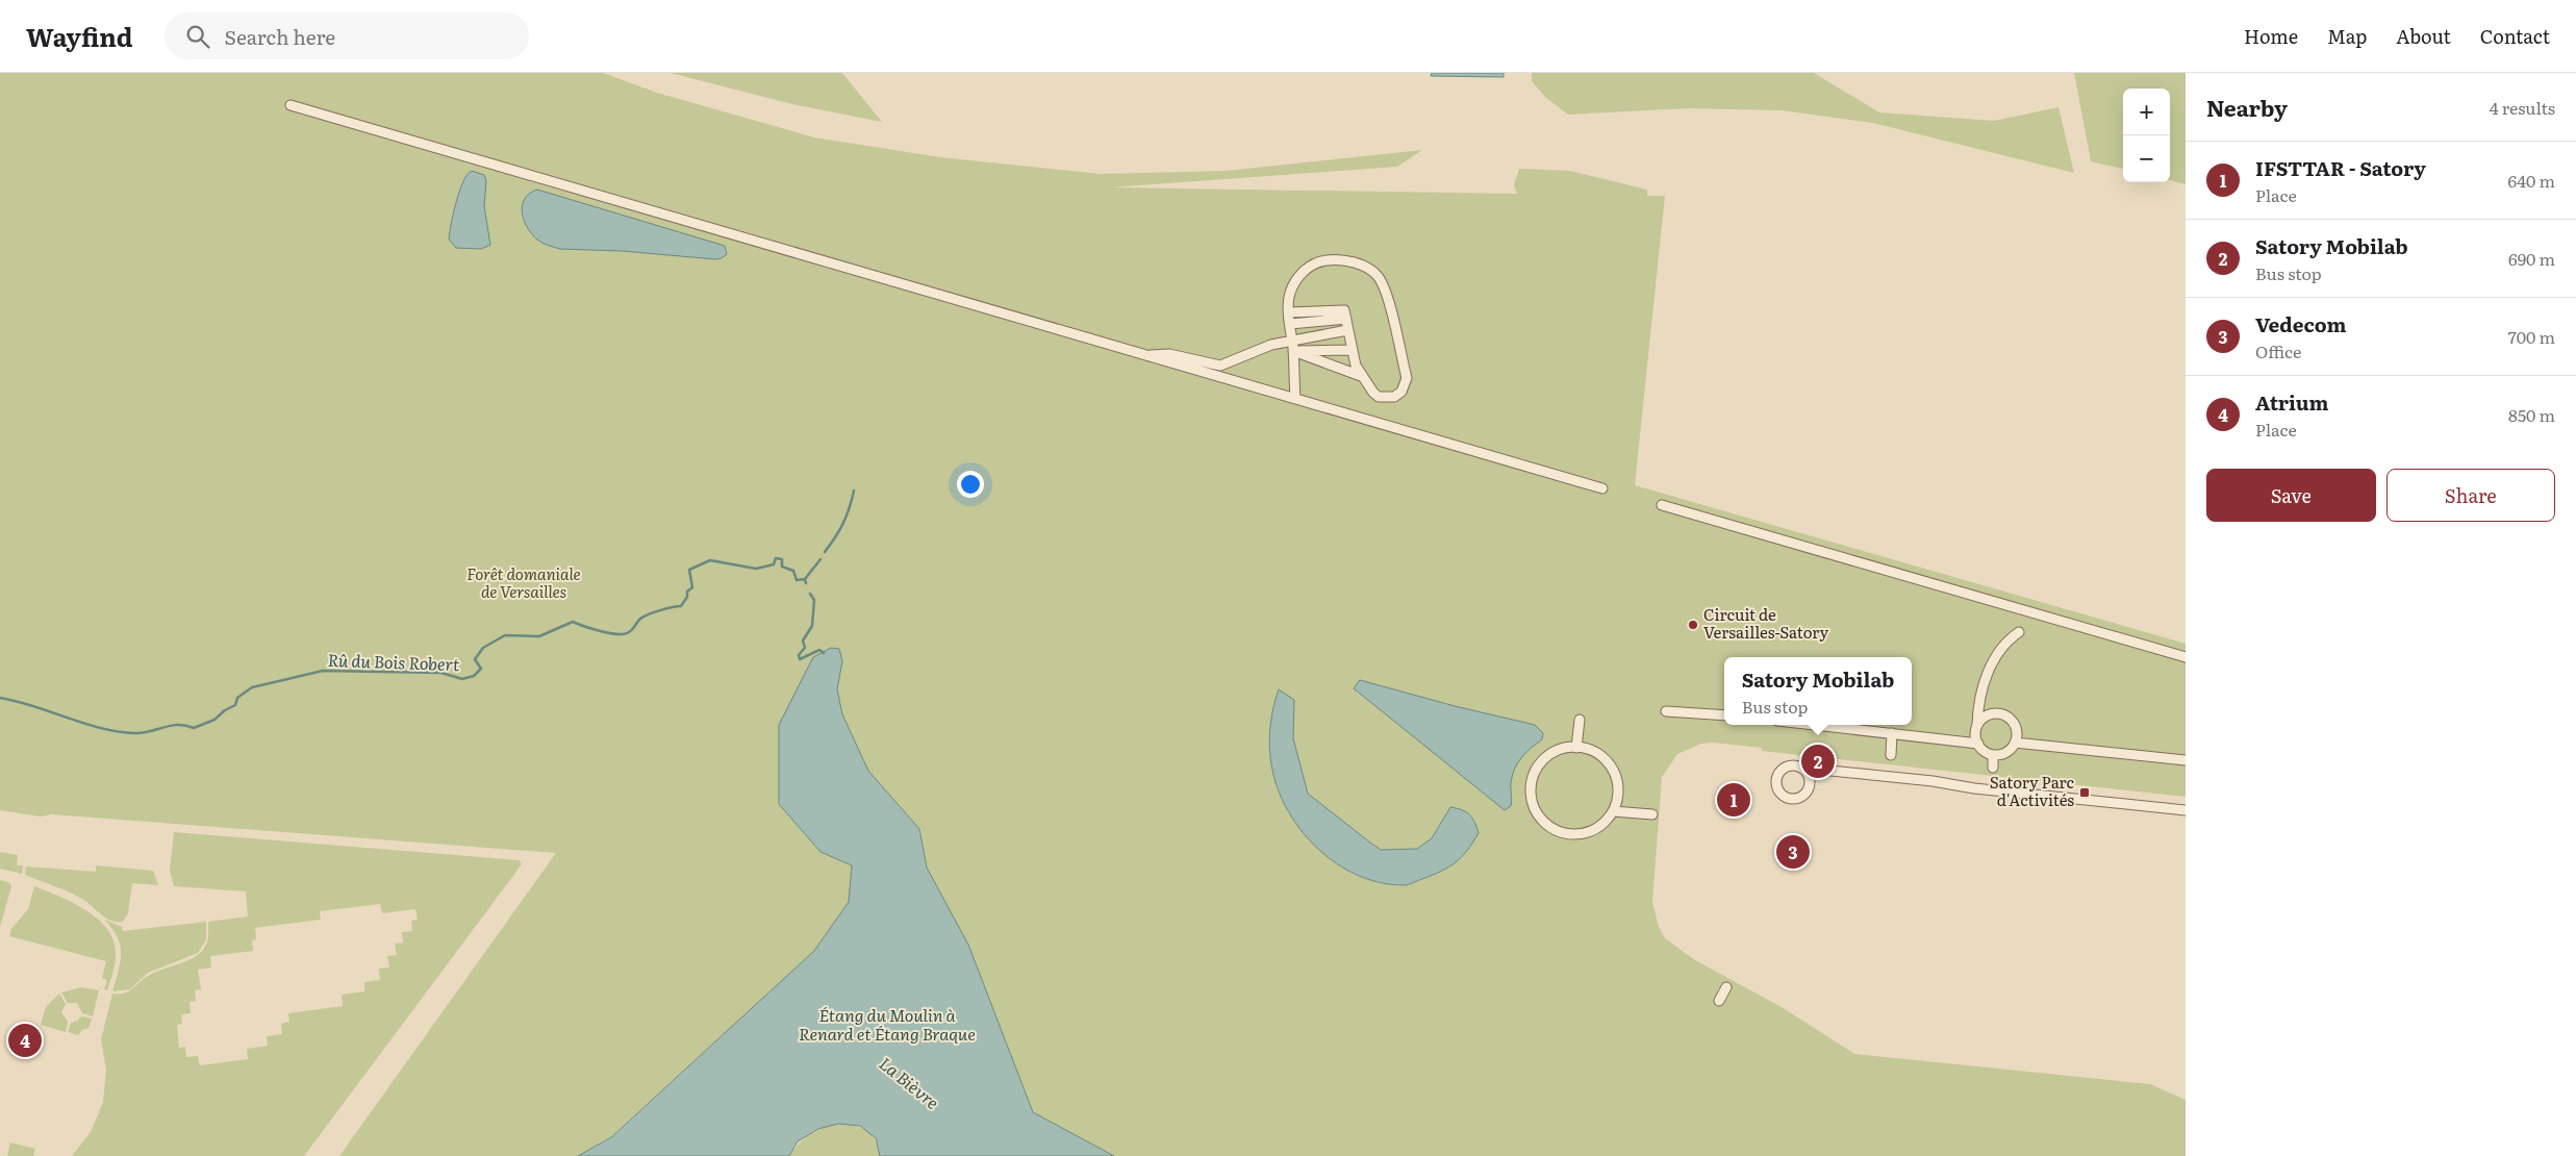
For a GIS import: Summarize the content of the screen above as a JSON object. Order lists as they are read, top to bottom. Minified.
{"water":["Rû du Bois Robert","Étang du Moulin à Renard et Étang Braque","La Bièvre"],"parks":["Forêt domaniale de Versailles"],"places":{"other":["Circuit de Versailles-Satory"],"transit":["Satory Parc d'Activités"]},"page":{"header":"Wayfind","search":"Search here","nav":["Home","Map","About","Contact"],"heading":["Nearby","4 results"],"map_buttons":["+","−"],"list":[{"mark":"1","name":"IFSTTAR - Satory","note":"Place","value":"640 m"},{"mark":"2","name":"Satory Mobilab","note":"Bus stop","value":"690 m"},{"mark":"3","name":"Vedecom","note":"Office","value":"700 m"},{"mark":"4","name":"Atrium","note":"Place","value":"850 m"}],"buttons":["Save","Share"],"popup":["Satory Mobilab","Bus stop"],"pins":["2","1","3","4"]}}
